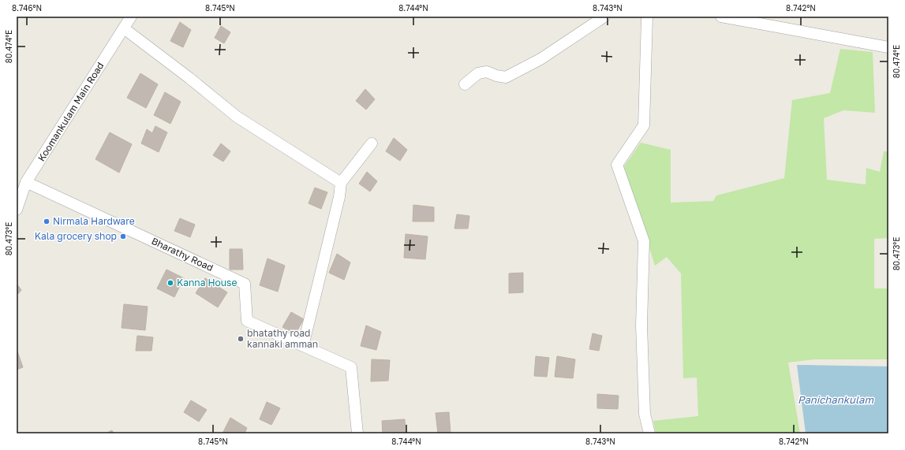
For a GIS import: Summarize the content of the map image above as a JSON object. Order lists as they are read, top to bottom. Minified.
{"streets":{"street":["Koomankulam Main Road","Bharathy Road"]},"crossings":[["Koomankulam Main Road","Bharathy Road"]],"water":["Panichankulam"],"places":["Nirmala Hardware","Kala grocery shop","Kanna House","bhatathy road kannaki amman"],"coordinates":["8.746°N","8.745°N","8.744°N","8.743°N","8.742°N","80.474°E","80.473°E"]}
